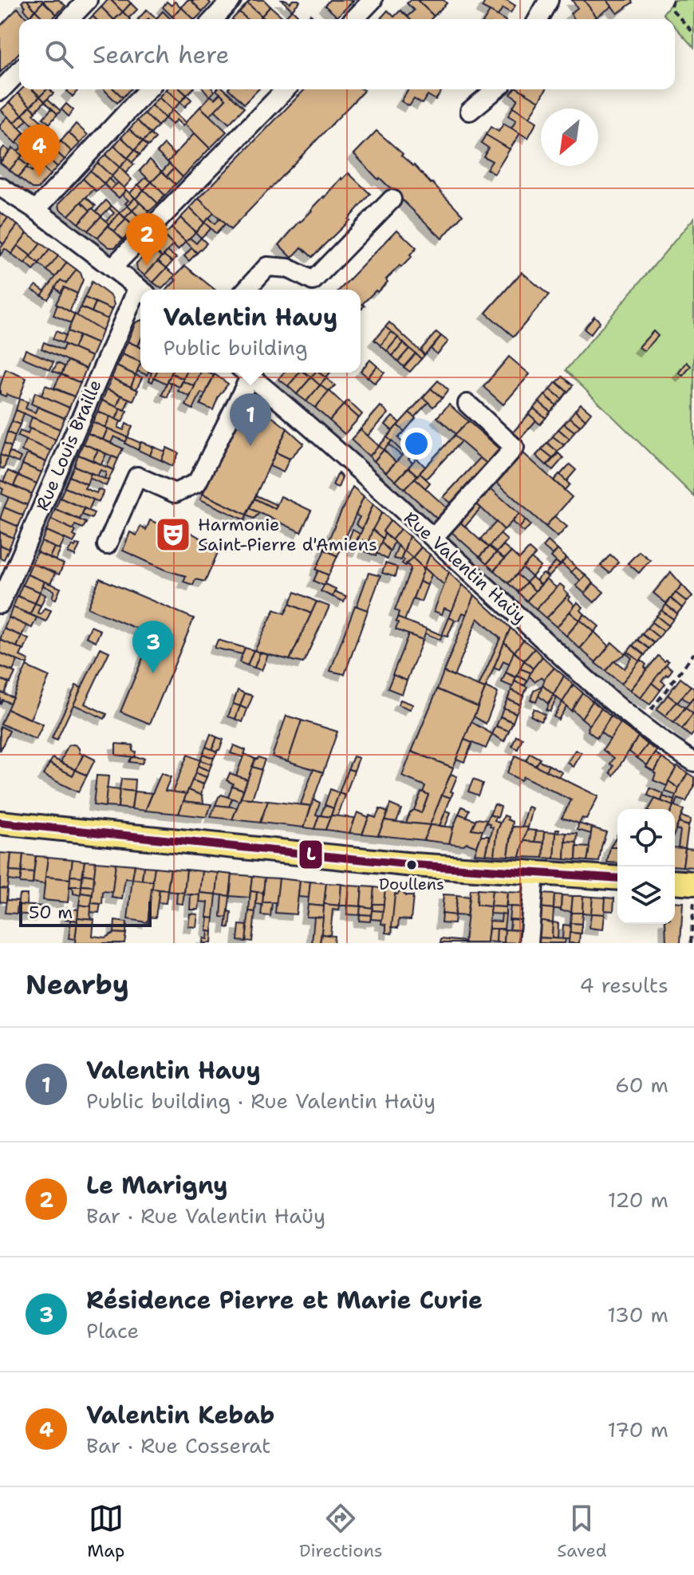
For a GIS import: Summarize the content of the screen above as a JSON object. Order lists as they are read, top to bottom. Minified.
{"streets":{"street":["Rue Louis Braille","Rue Valentin Haüy"]},"places":{"theatre":["Harmonie Saint-Pierre d'Amiens"],"other":["Doullens"]},"lines":["transit line L"],"scale_bar":"50 m","north":"bottom left","page":{"search":"Search here","pins":["4","2","1","3"],"popup":["Valentin Hauy","Public building"],"scale":"50 m","heading":["Nearby","4 results"],"list":[{"mark":"1","name":"Valentin Hauy","note":"Public building · Rue Valentin Haüy","value":"60 m"},{"mark":"2","name":"Le Marigny","note":"Bar · Rue Valentin Haüy","value":"120 m"},{"mark":"3","name":"Résidence Pierre et Marie Curie","note":"Place","value":"130 m"},{"mark":"4","name":"Valentin Kebab","note":"Bar · Rue Cosserat","value":"170 m"}],"nav":["Map","Directions","Saved"]}}
